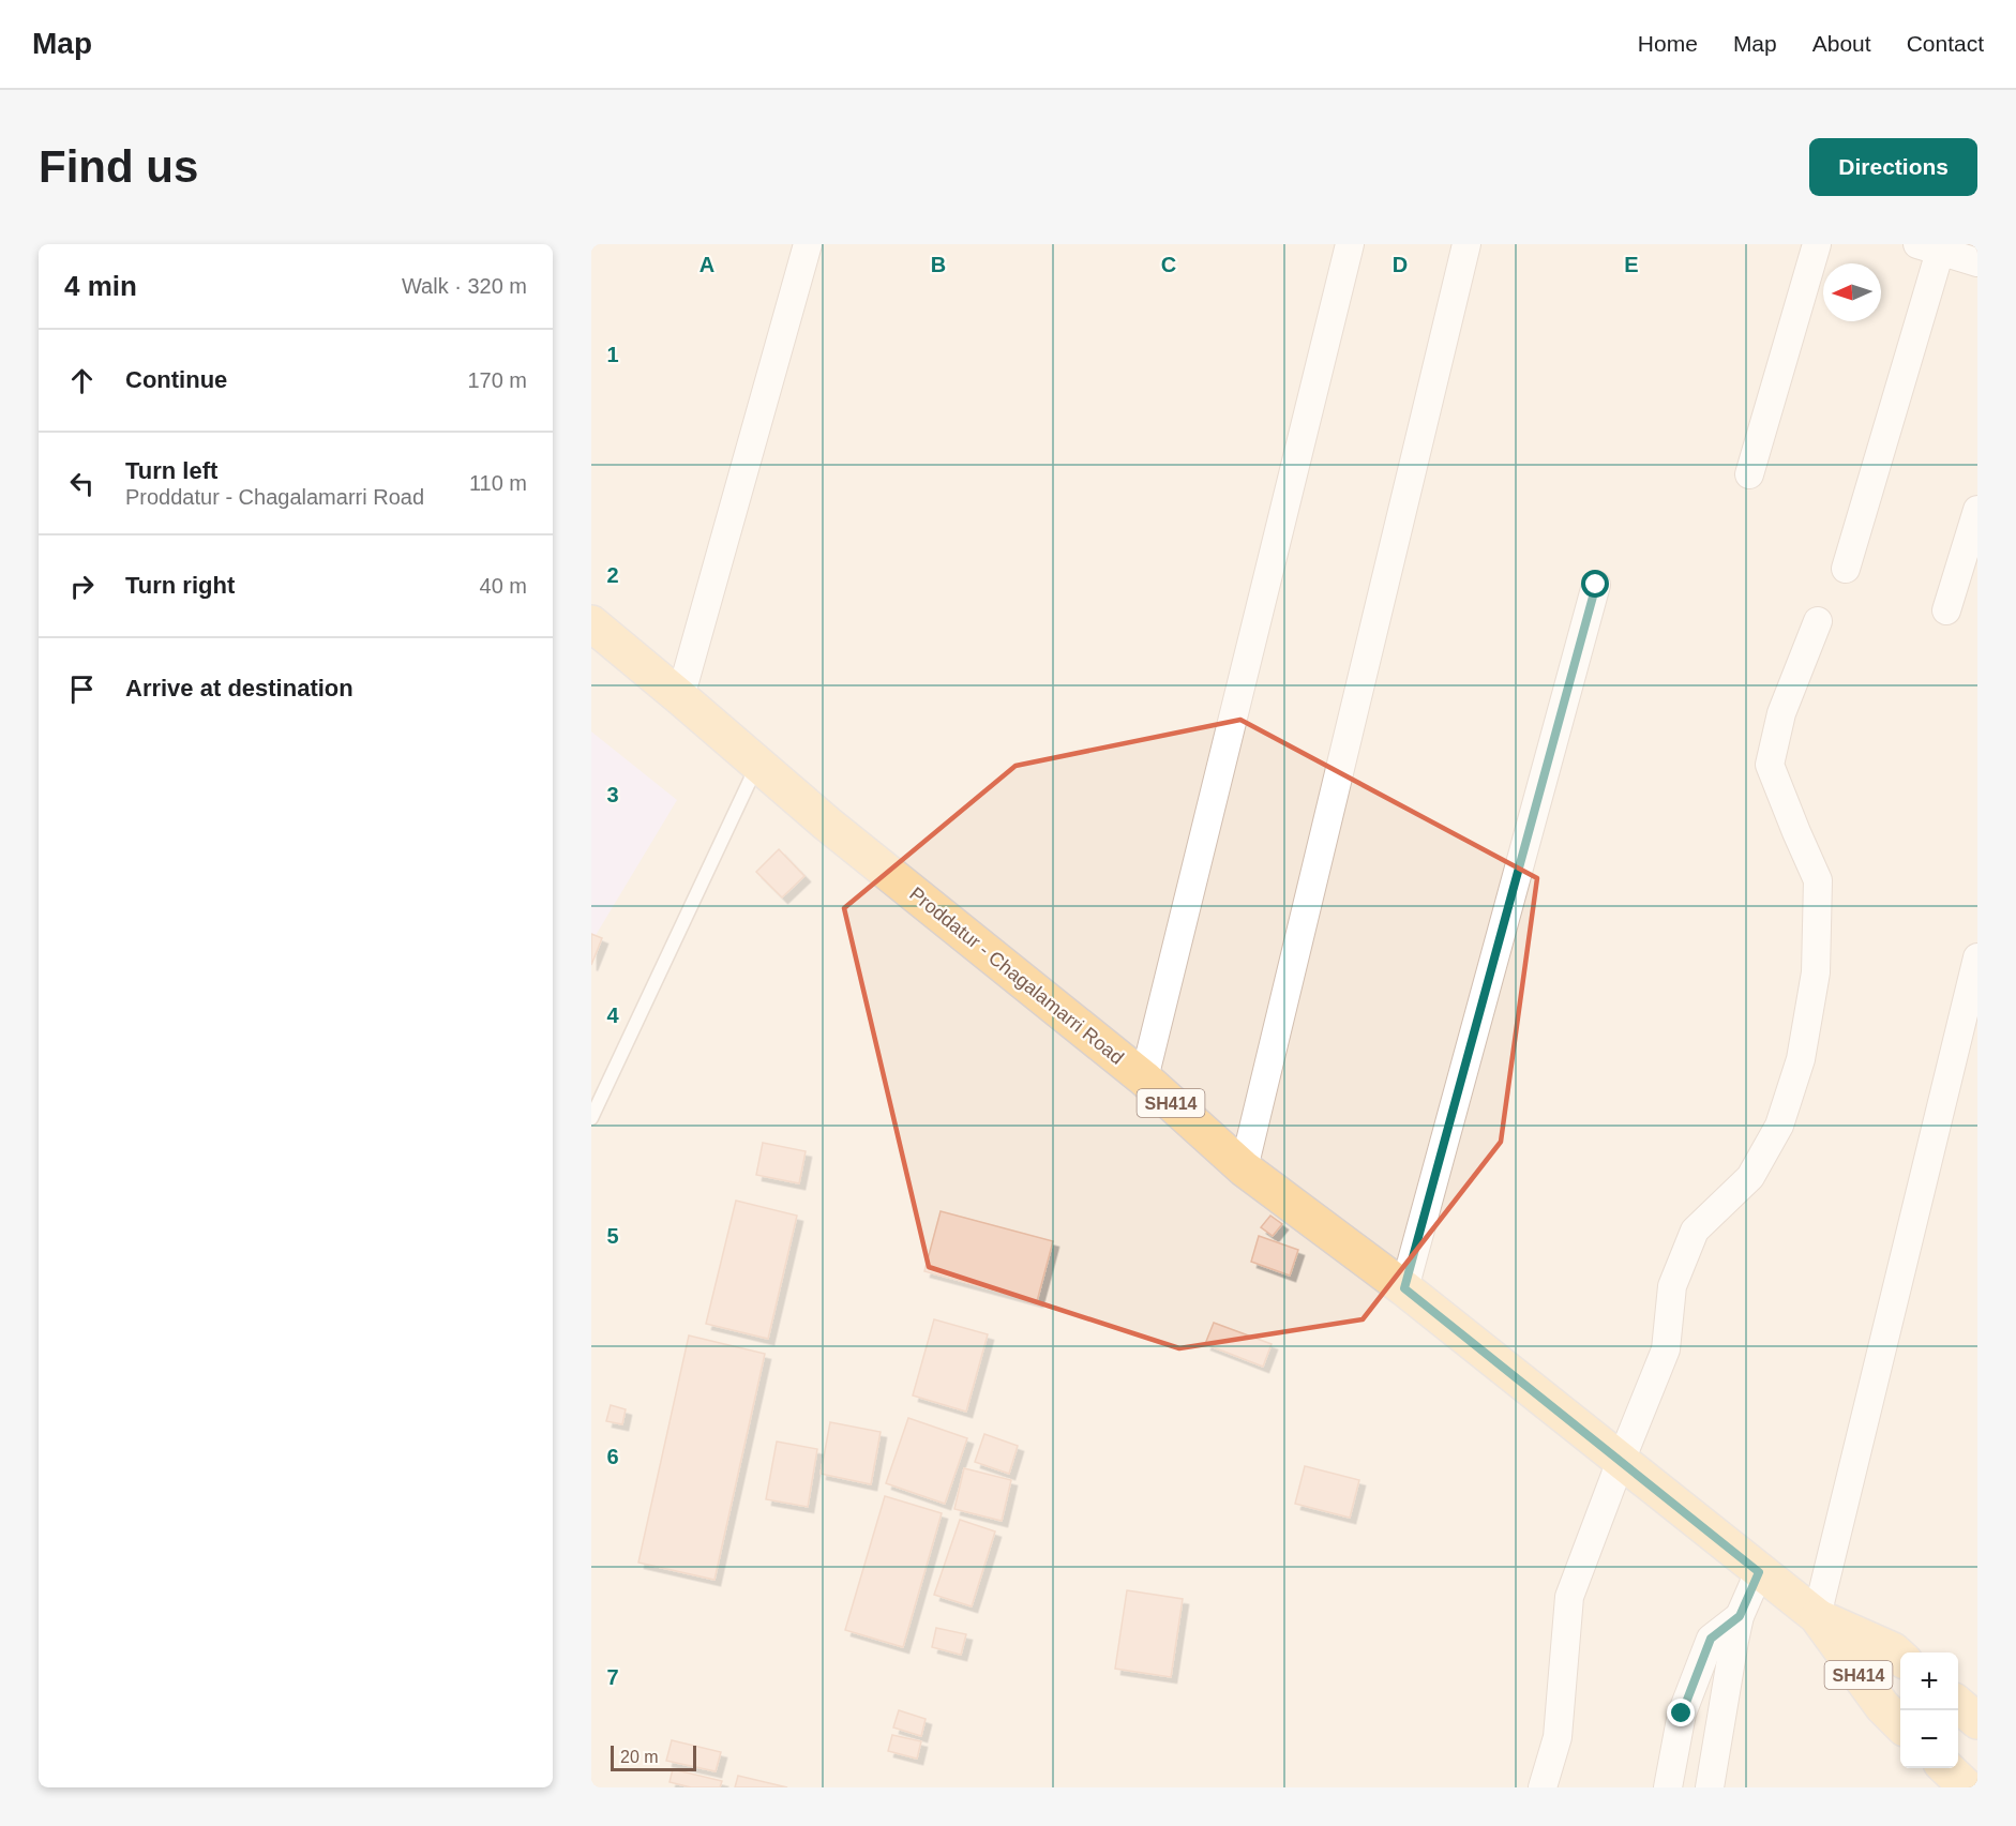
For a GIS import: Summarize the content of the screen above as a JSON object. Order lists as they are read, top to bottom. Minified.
{"streets":{"main road":["Proddatur - Chagalamarri Road","SH414"]},"crossings":[["Proddatur - Chagalamarri Road","SH414"]],"scale_bar":"20 m","north":"left","page":{"header":"Map","nav":["Home","Map","About","Contact"],"buttons":"Directions","title":"Find us","heading":["4 min","Walk · 320 m"],"list":[["Continue","170 m"],["Turn left","Proddatur - Chagalamarri Road","110 m"],["Turn right","40 m"],"Arrive at destination"],"map_buttons":["+","−"],"scale":"20 m"},"grid":{"columns":["A","B","C","D","E"],"rows":["1","2","3","4","5","6","7"]}}
